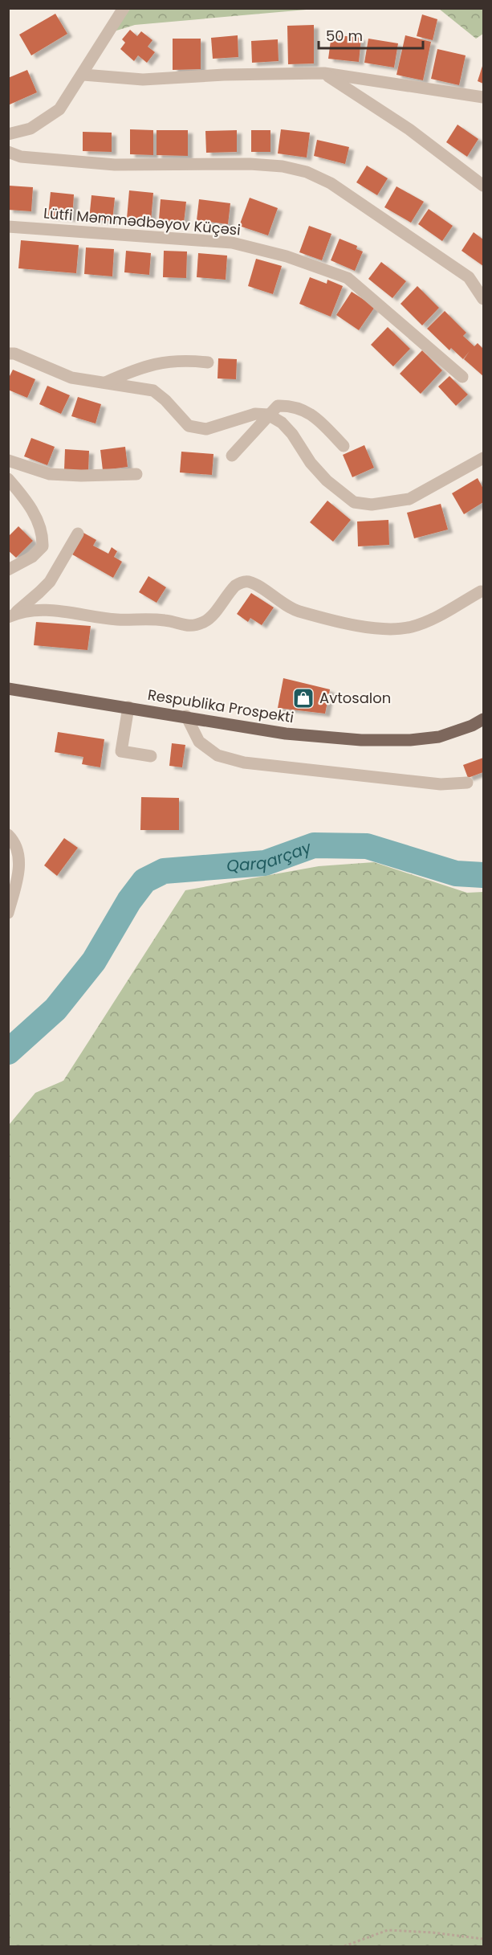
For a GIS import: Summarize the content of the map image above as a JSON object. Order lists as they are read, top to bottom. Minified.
{"streets":{"main road":["Respublika Prospekti"],"street":["Lütfi Məmmədbəyov Küçəsi"]},"water":["Qarqarçay"],"places":{"shop":["Avtosalon"]},"scale_bar":"50 m"}
